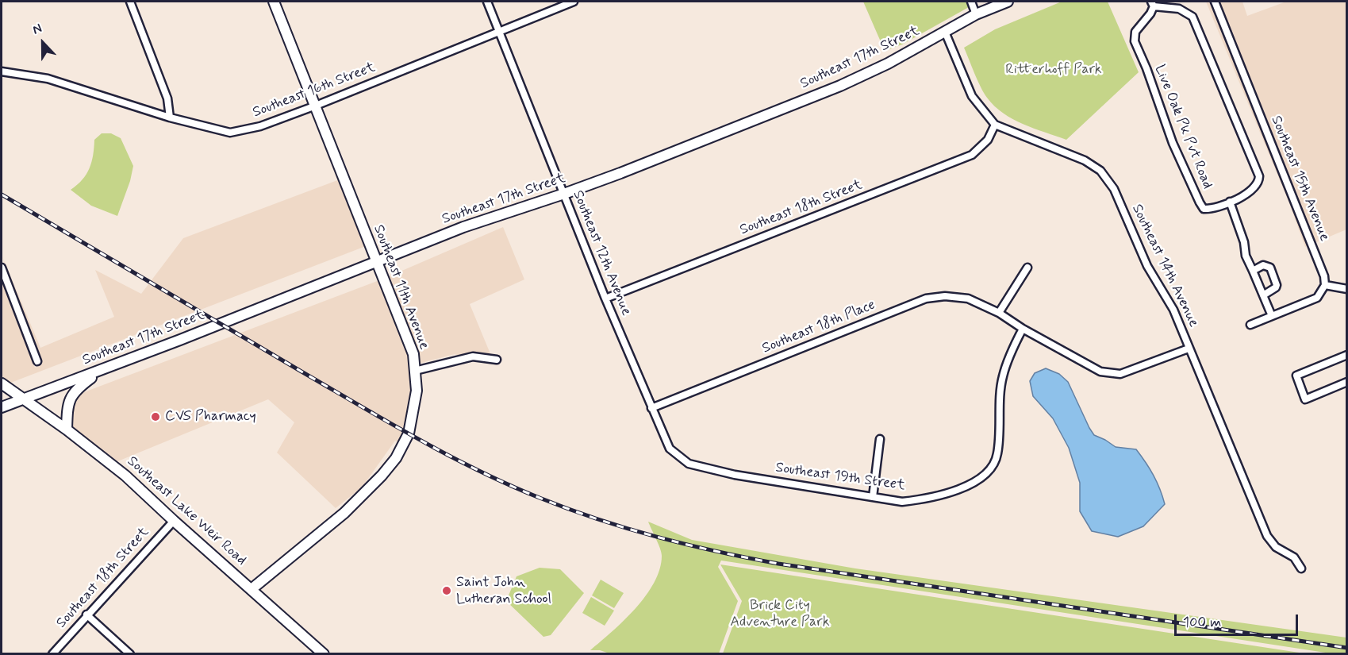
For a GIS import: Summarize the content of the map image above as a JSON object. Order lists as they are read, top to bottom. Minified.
{"streets":{"main road":["Southeast 17th Street","Southeast 11th Avenue","Southeast Lake Weir Road"],"street":["Southeast 16th Street","Live Oak Pk Pvt Road","Southeast 15th Avenue","Southeast 18th Street","Southeast 12th Avenue","Southeast 14th Avenue","Southeast 18th Place","Southeast 19th Street"]},"crossings":[["Southeast 17th Street","Southeast 12th Avenue"],["Southeast 17th Street","Southeast 14th Avenue"],["Southeast 17th Street","Southeast 11th Avenue"],["Southeast 17th Street","Southeast Lake Weir Road"],["Southeast 16th Street","Southeast 12th Avenue"],["Southeast 16th Street","Southeast 11th Avenue"],["Southeast 18th Street","Southeast 12th Avenue"],["Southeast 18th Street","Southeast 14th Avenue"],["Southeast 18th Street","Southeast Lake Weir Road"],["Southeast 12th Avenue","Southeast 18th Place"],["Southeast 12th Avenue","Southeast 19th Street"],["Southeast 14th Avenue","Southeast 18th Place"],["Southeast 11th Avenue","Southeast Lake Weir Road"],["Southeast 18th Place","Southeast 19th Street"]],"parks":["Ritterhoff Park","Brick City Adventure Park"],"places":["CVS Pharmacy","Saint John Lutheran School"],"scale_bar":"100 m","north":"top"}
